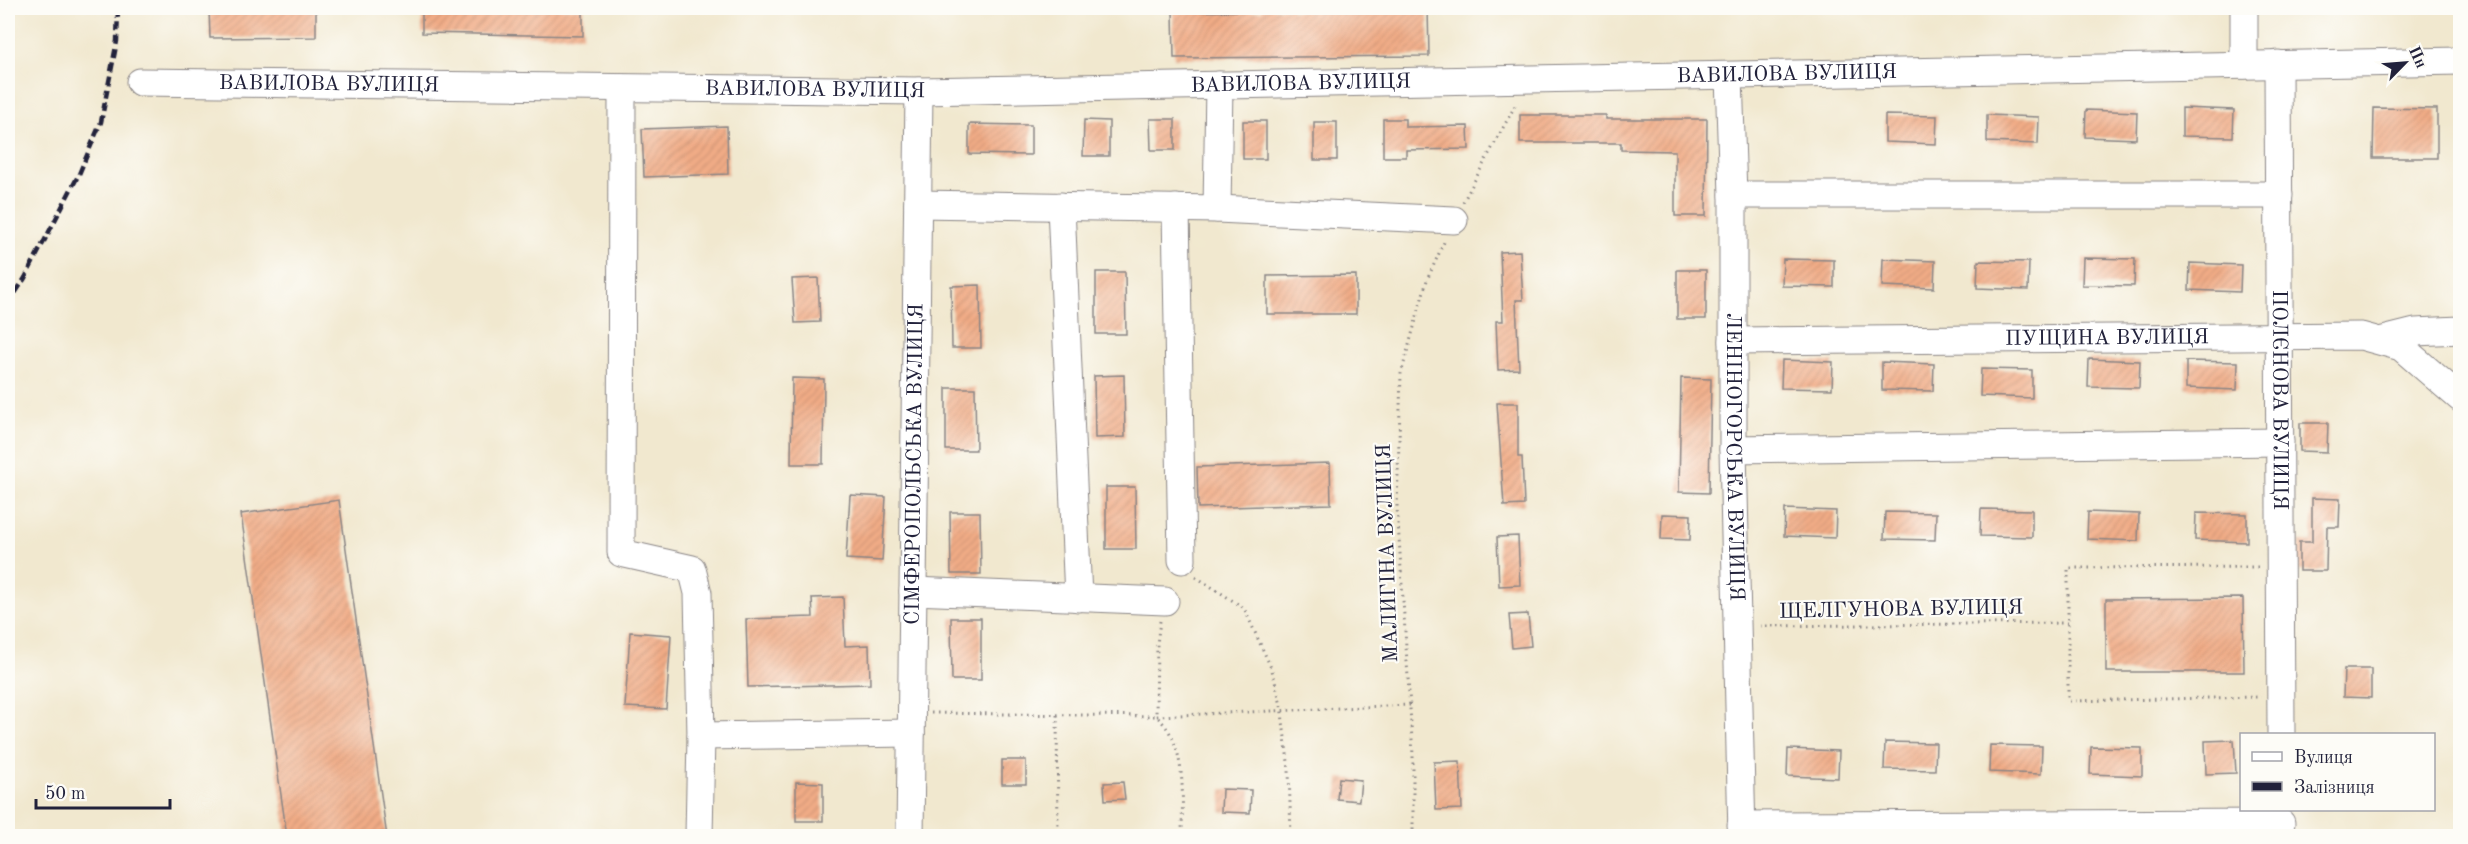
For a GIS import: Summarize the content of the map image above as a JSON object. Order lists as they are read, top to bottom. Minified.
{"streets":{"street":["ВАВИЛОВА ВУЛИЦЯ","ПУЩИНА ВУЛИЦЯ","ПОЛЄНОВА ВУЛИЦЯ","ЛЕНІНОГОРСЬКА ВУЛИЦЯ","СІМФЕРОПОЛЬСЬКА ВУЛИЦЯ"],"path":["МАЛИГІНА ВУЛИЦЯ","ЩЕЛГУНОВА ВУЛИЦЯ"]},"crossings":[["ВАВИЛОВА ВУЛИЦЯ","ПОЛЄНОВА ВУЛИЦЯ"],["ВАВИЛОВА ВУЛИЦЯ","ЛЕНІНОГОРСЬКА ВУЛИЦЯ"],["ВАВИЛОВА ВУЛИЦЯ","СІМФЕРОПОЛЬСЬКА ВУЛИЦЯ"],["ВАВИЛОВА ВУЛИЦЯ","МАЛИГІНА ВУЛИЦЯ"],["ПУЩИНА ВУЛИЦЯ","ПОЛЄНОВА ВУЛИЦЯ"],["ПУЩИНА ВУЛИЦЯ","ЛЕНІНОГОРСЬКА ВУЛИЦЯ"],["ЛЕНІНОГОРСЬКА ВУЛИЦЯ","ЩЕЛГУНОВА ВУЛИЦЯ"]],"legend":["Вулиця","Залізниця"],"scale_bar":"50 m","north":"top right"}
